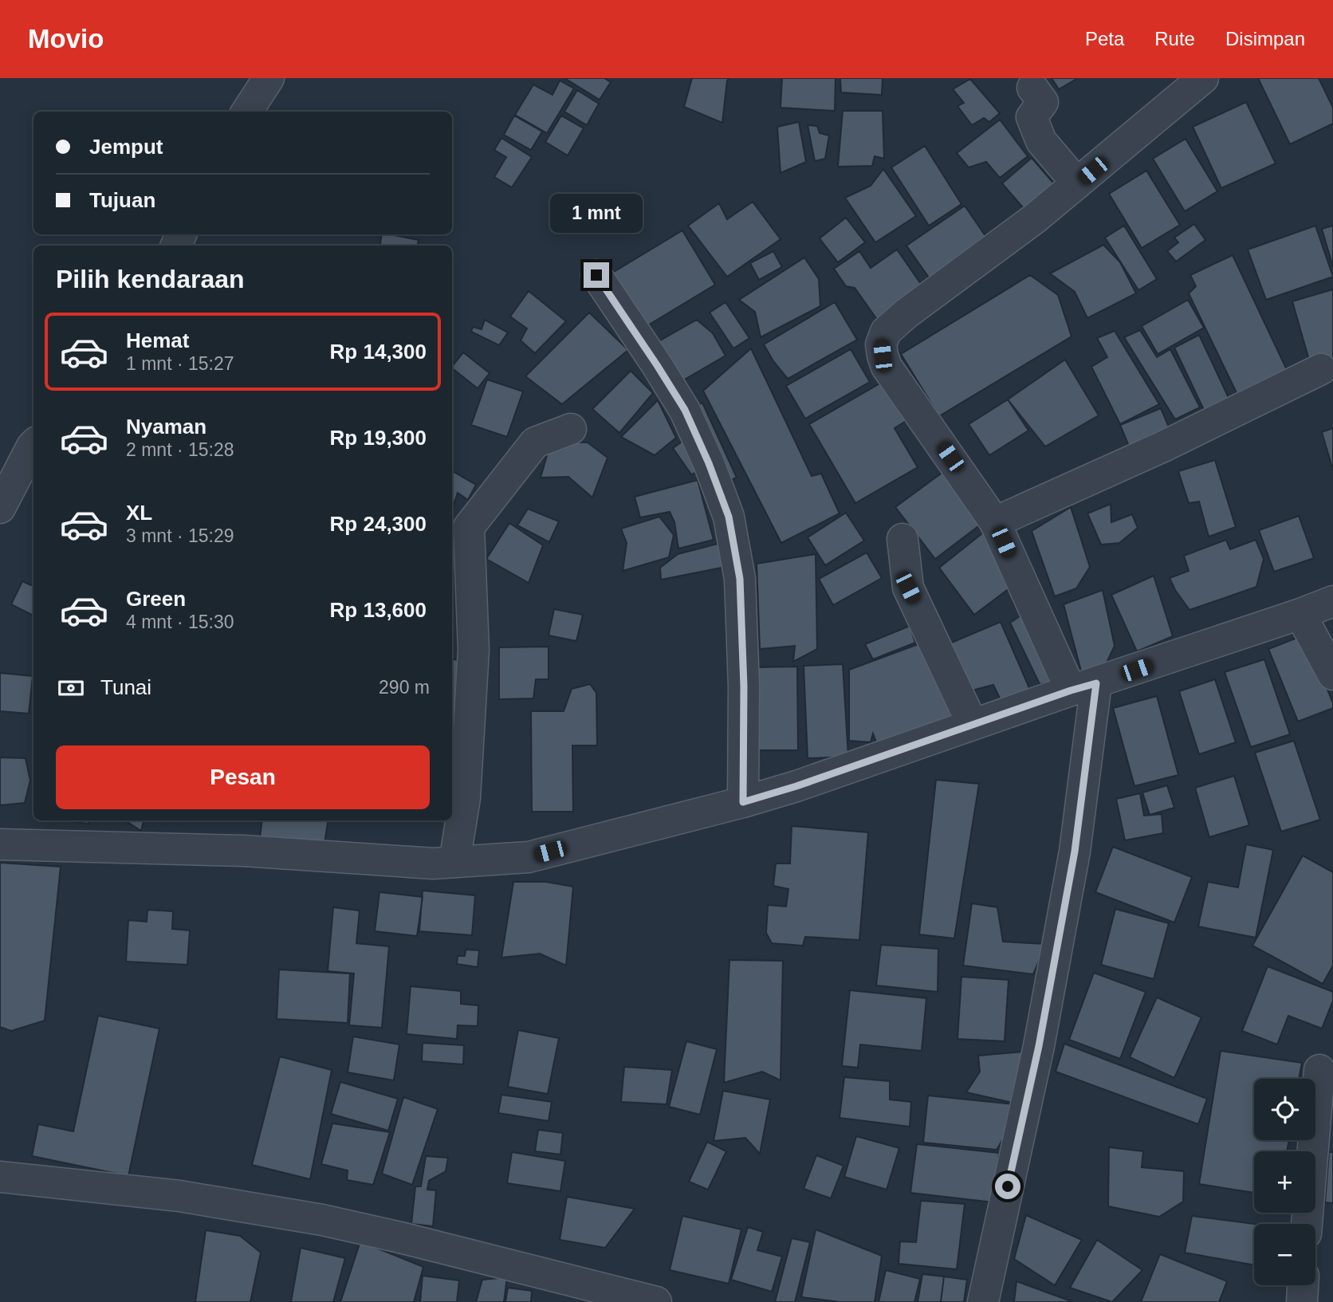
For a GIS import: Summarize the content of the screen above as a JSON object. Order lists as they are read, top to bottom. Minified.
{"page":{"header":"Movio","nav":["Peta","Rute","Disimpan"],"banner":["Jemput","Tujuan"],"bubble":"1 mnt","heading":"Pilih kendaraan","list":[{"name":"Hemat","note":"1 mnt · 15:27","value":"Rp 14,300"},{"name":"Nyaman","note":"2 mnt · 15:28","value":"Rp 19,300"},{"name":"XL","note":"3 mnt · 15:29","value":"Rp 24,300"},{"name":"Green","note":"4 mnt · 15:30","value":"Rp 13,600"}],"pay":["Tunai","290 m"],"buttons":"Pesan","map_buttons":["+","−"]}}
